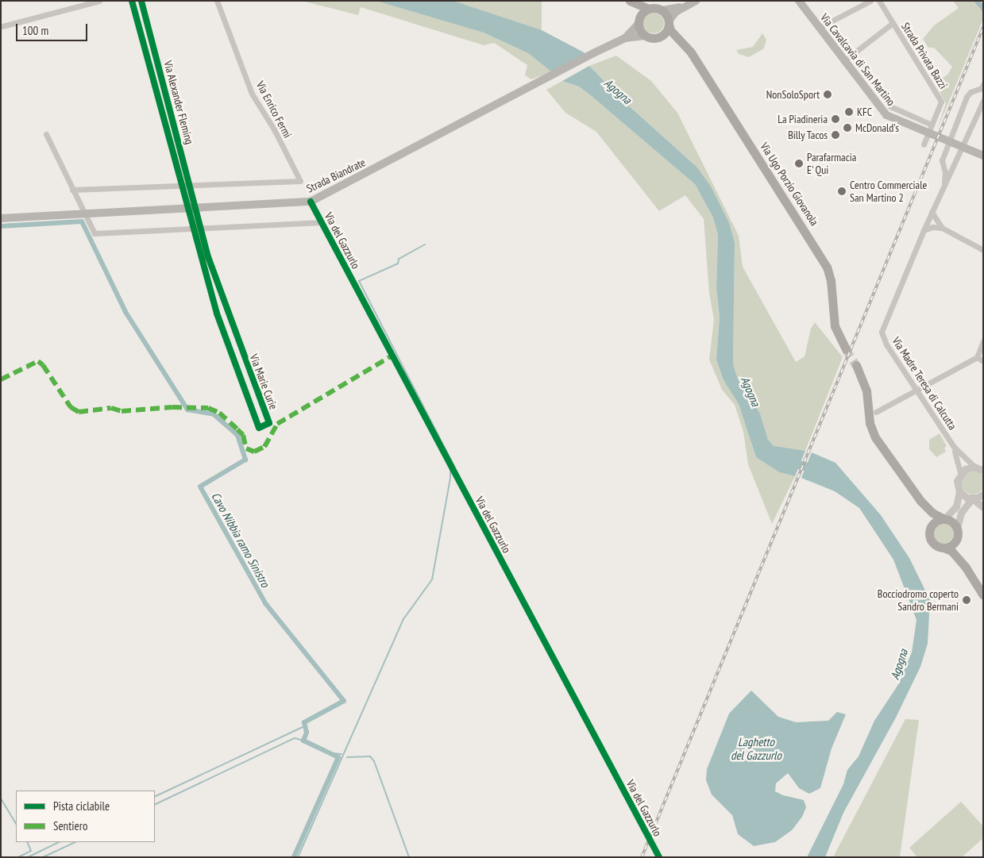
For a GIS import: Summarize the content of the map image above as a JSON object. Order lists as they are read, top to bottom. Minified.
{"streets":{"main road":["Via Cavalcavia di San Martino","Strada Biandrate","Via Ugo Porzio Giovanola"],"street":["Strada Privata Bazzi","Via Alexander Fleming","Via Enrico Fermi","Via del Gazzurlo","Via Marie Curie","Via Madre Teresa di Calcutta"]},"crossings":[["Strada Privata Bazzi","Via Cavalcavia di San Martino"],["Via Alexander Fleming","Via Enrico Fermi"],["Via Alexander Fleming","Strada Biandrate"],["Via Alexander Fleming","Via Marie Curie"],["Strada Biandrate","Via Ugo Porzio Giovanola"],["Strada Biandrate","Via del Gazzurlo"],["Strada Biandrate","Via Marie Curie"]],"water":["Agogna","Cavo Nibbia ramo Sinistro","Laghetto del Gazzurlo"],"places":["NonSoloSport","KFC","La Piadineria","McDonald's","Billy Tacos","Parafarmacia E' Qui","Centro Commerciale San Martino 2","Bocciodromo coperto Sandro Bermani"],"legend":["Pista ciclabile","Sentiero"],"scale_bar":"100 m"}
